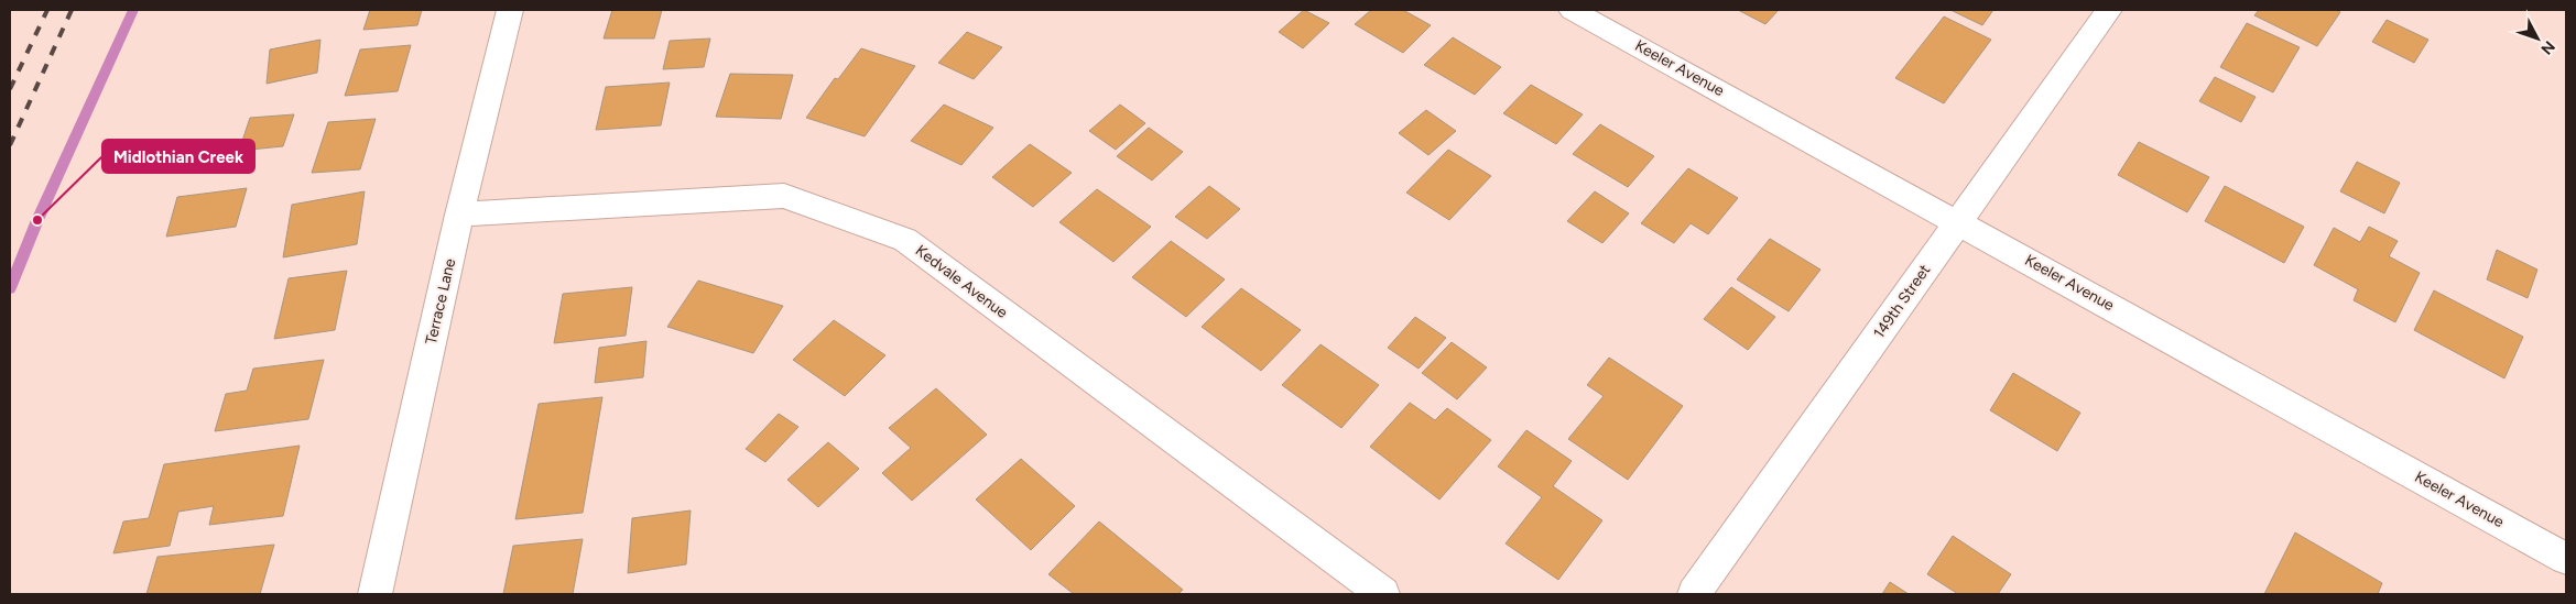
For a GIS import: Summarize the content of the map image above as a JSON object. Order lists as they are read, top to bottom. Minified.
{"streets":{"street":["Keeler Avenue","Kedvale Avenue","Terrace Lane","149th Street"]},"crossings":[["Keeler Avenue","149th Street"],["Kedvale Avenue","Terrace Lane"]],"places":["Midlothian Creek"],"north":"bottom right"}
